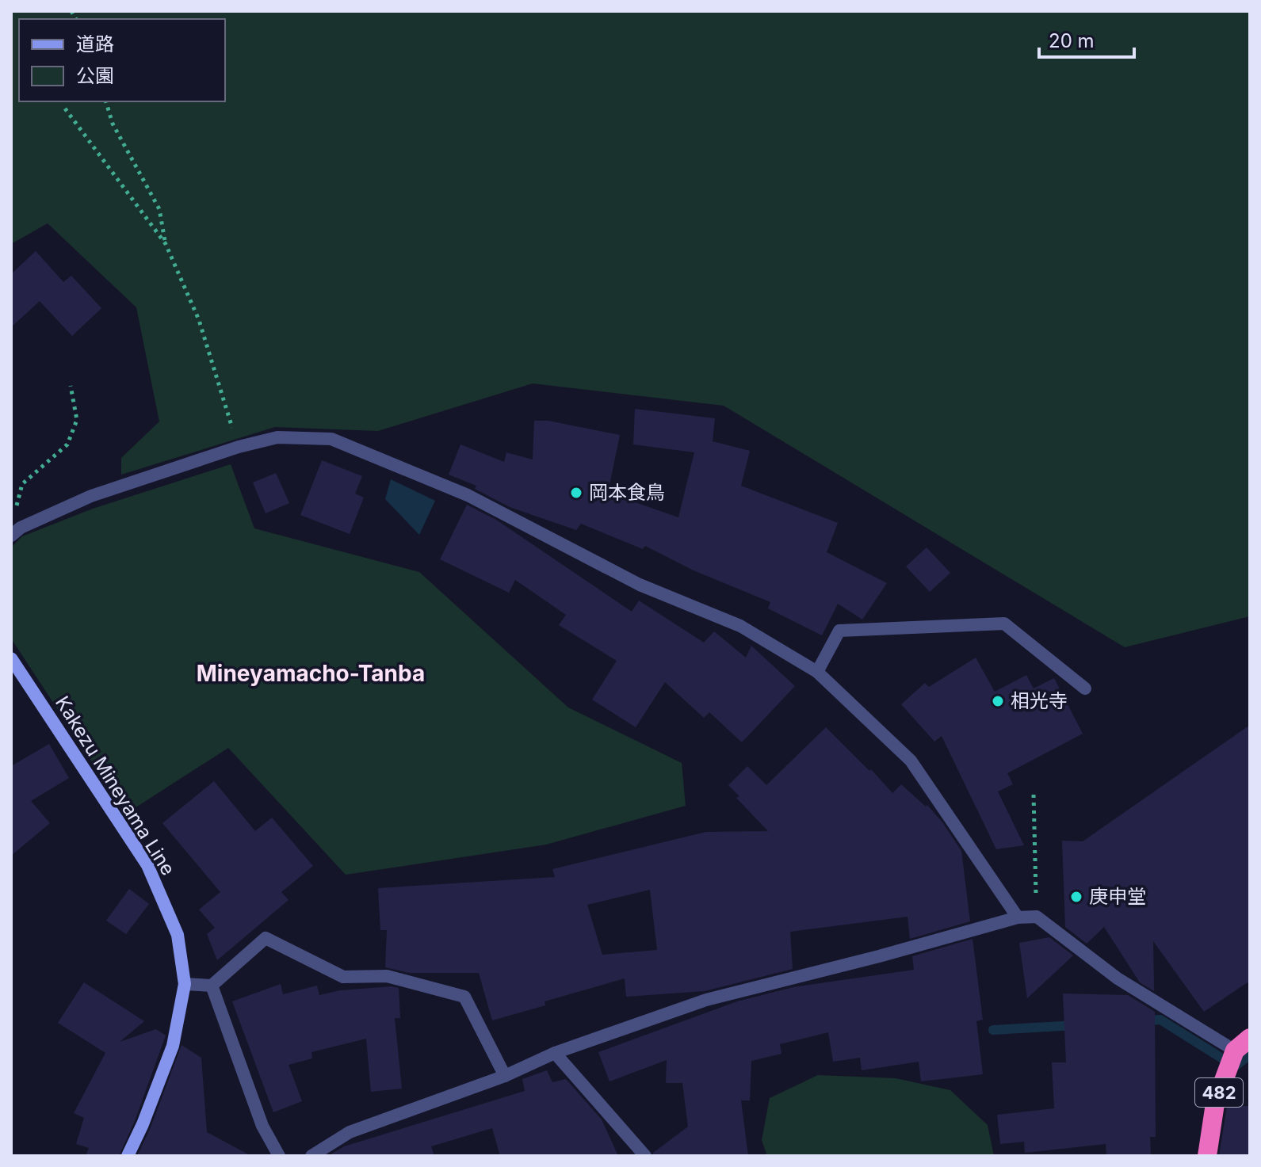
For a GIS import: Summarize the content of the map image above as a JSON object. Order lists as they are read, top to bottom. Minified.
{"streets":{"highway":["482"],"main road":["Kakezu Mineyama Line"]},"districts":["Mineyamacho-Tanba"],"places":["岡本食鳥","相光寺","庚申堂"],"legend":["道路","公園"],"scale_bar":"20 m"}
